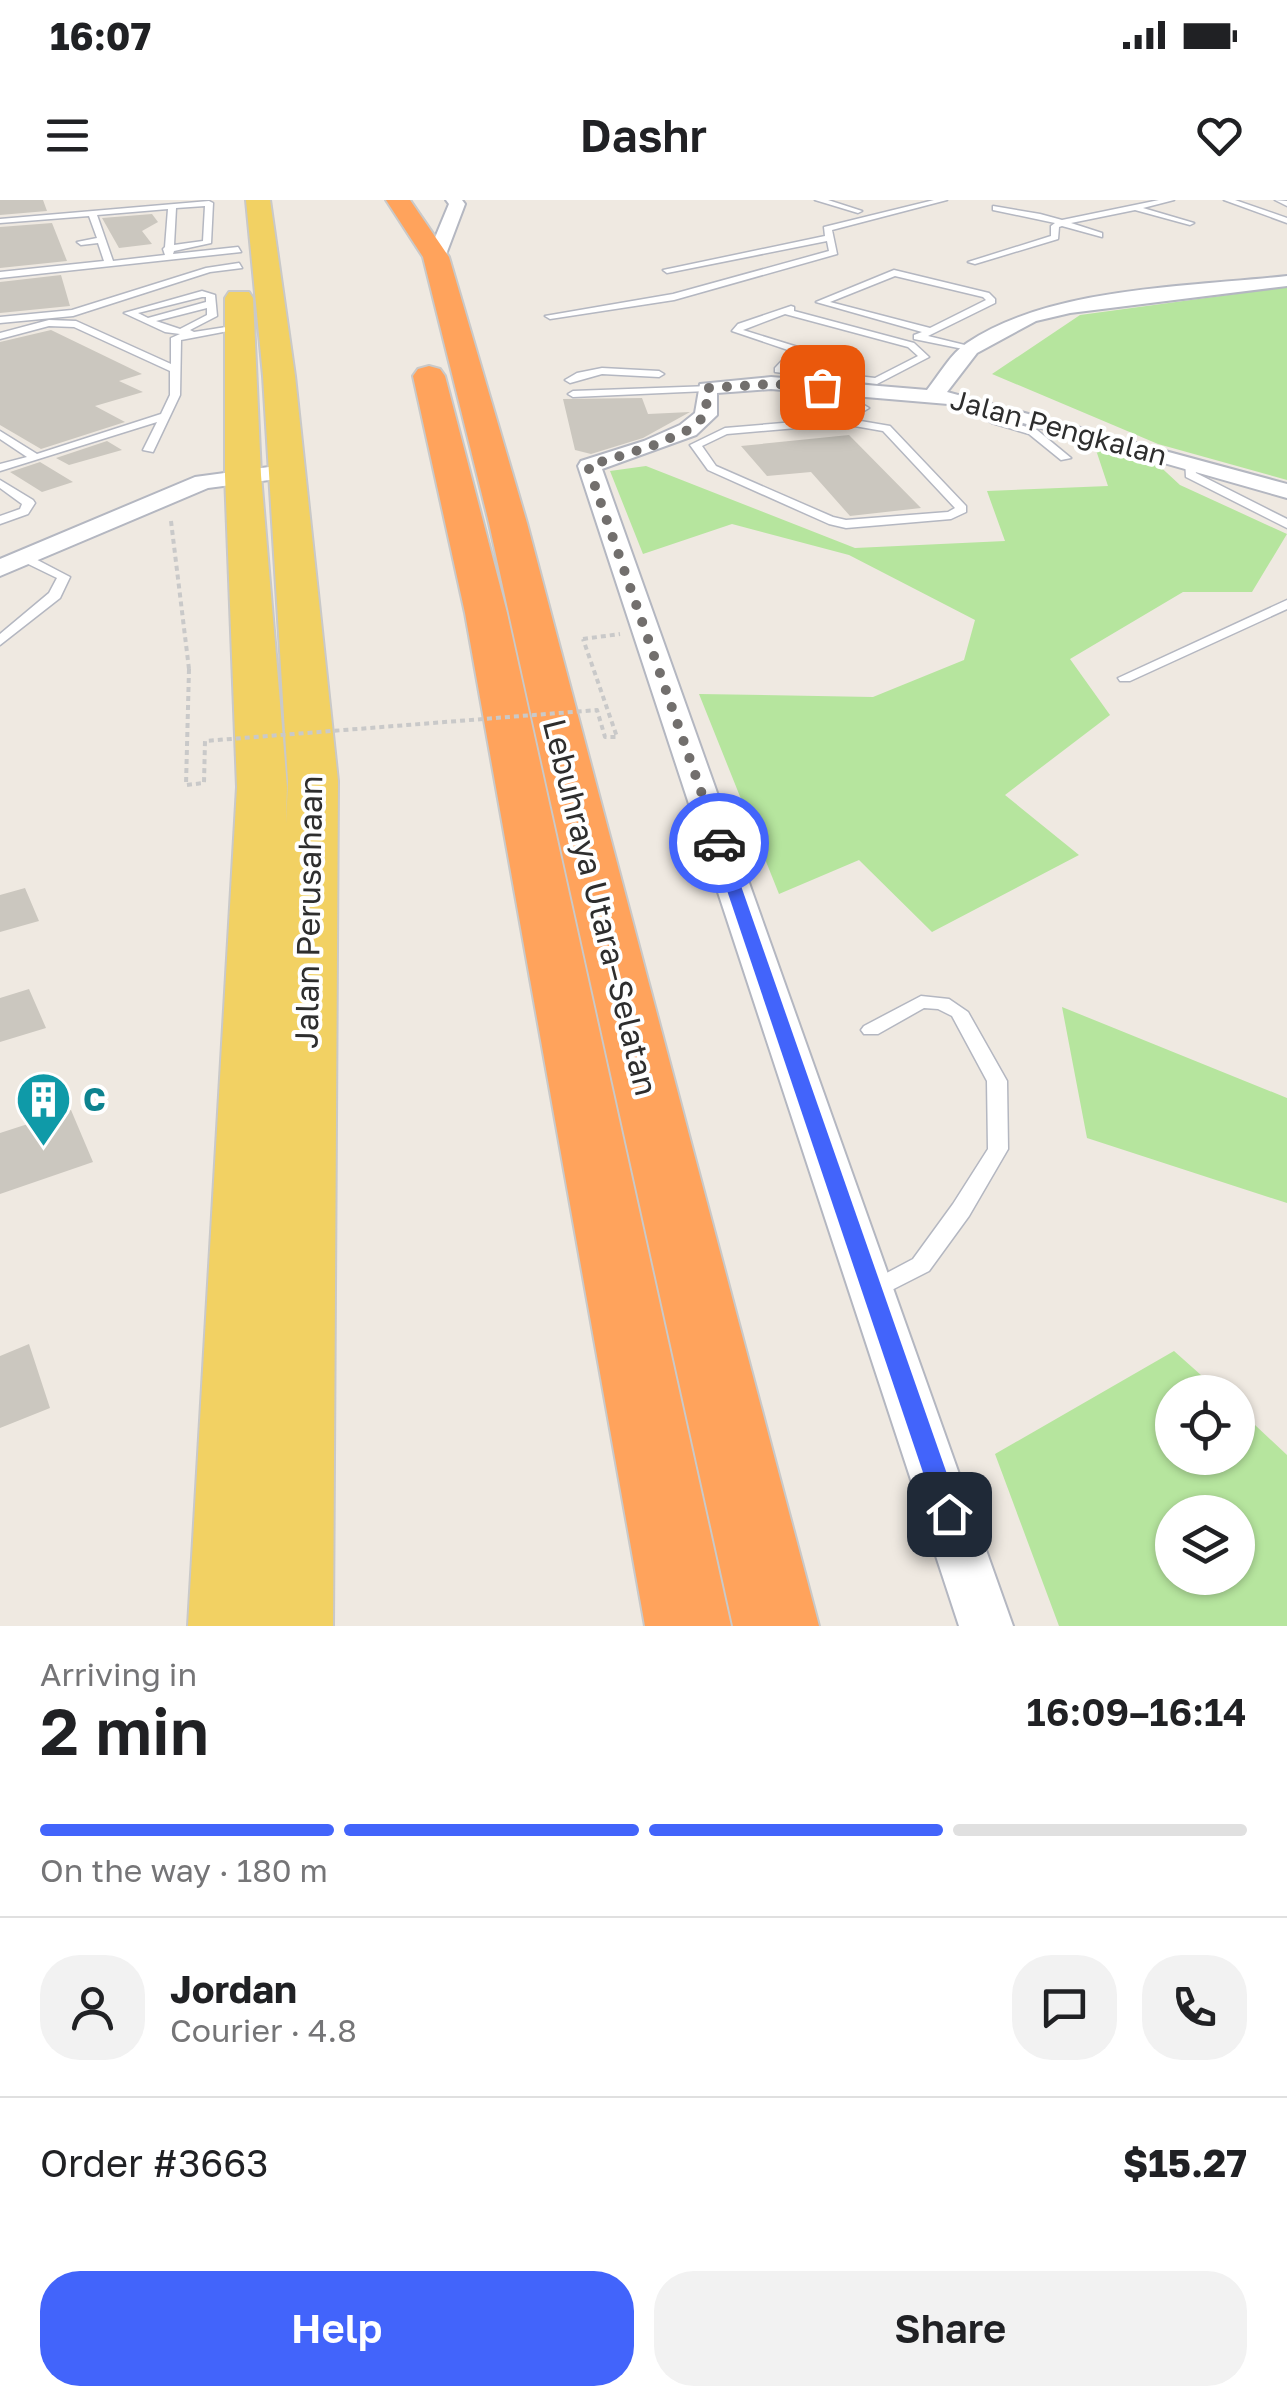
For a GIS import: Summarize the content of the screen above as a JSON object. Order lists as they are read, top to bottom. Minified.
{"streets":{"highway":["Lebuhraya Utara–Selatan"],"main road":["Jalan Perusahaan"],"street":["Jalan Pengkalan"]},"places":{"building":["C"]},"page":{"status":"16:07","header":"Dashr","heading":["2 min","Arriving in","16:09–16:14"],"panel":["Jordan","Courier · 4.8","Order #3663","$15.27"],"bar":"On the way · 180 m","buttons":["Help","Share"]}}
